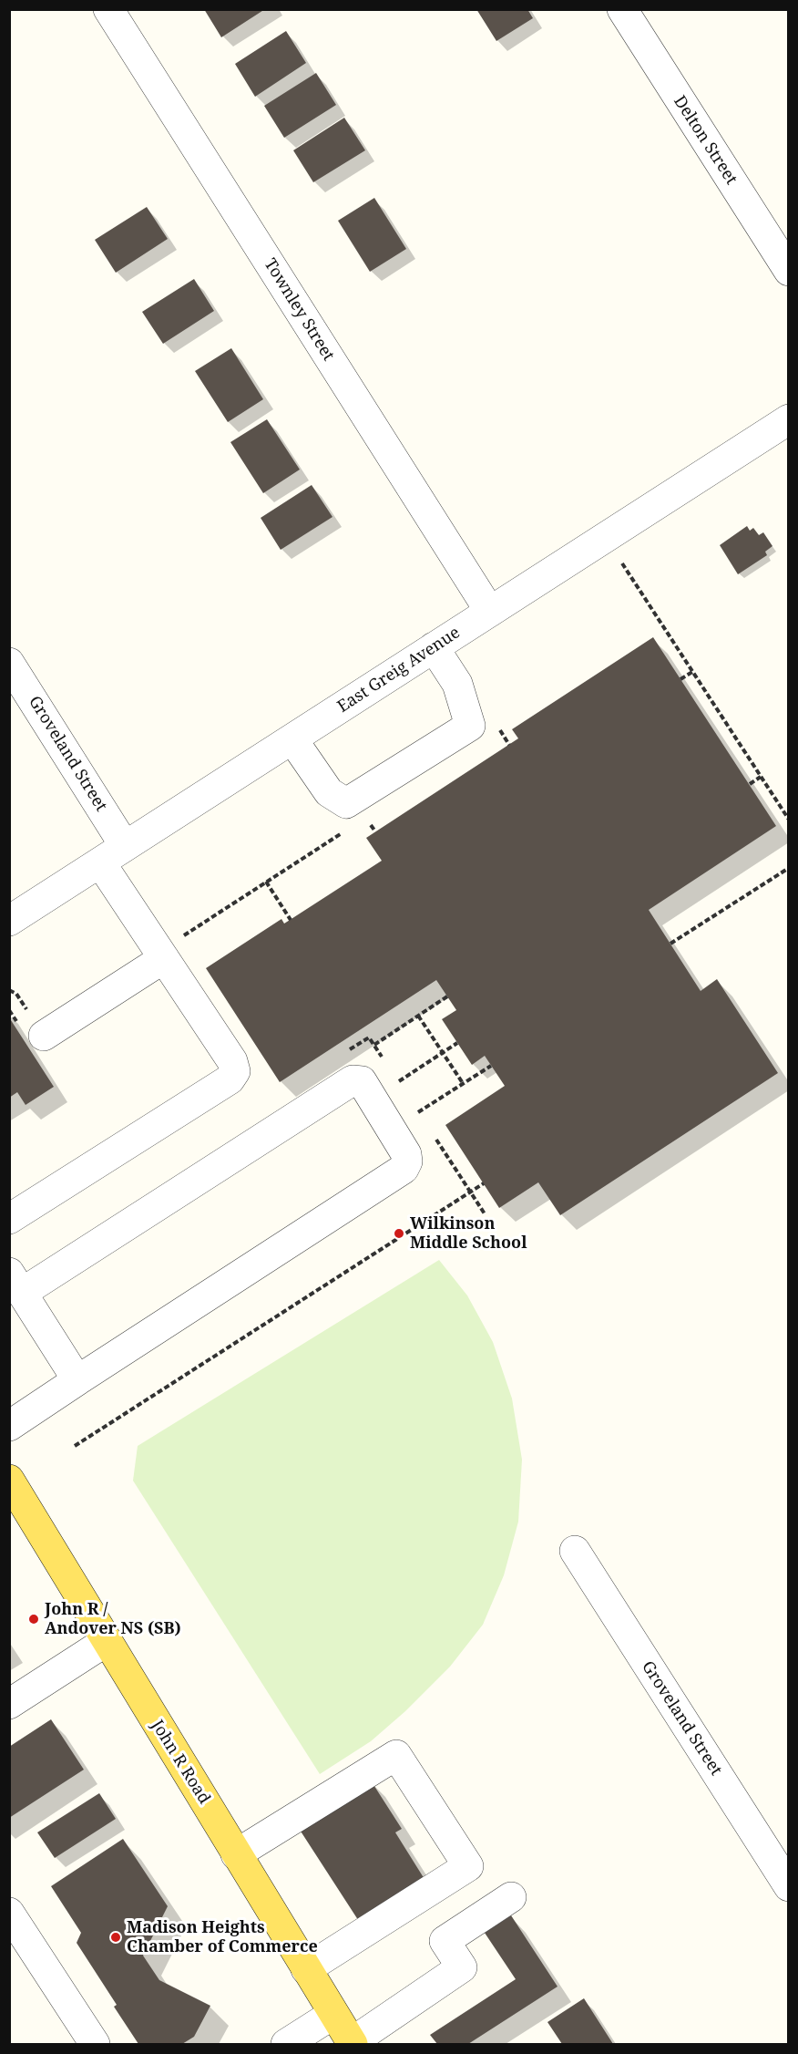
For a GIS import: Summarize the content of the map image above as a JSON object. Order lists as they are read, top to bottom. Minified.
{"streets":{"main road":["John R Road"],"street":["Delton Street","Townley Street","East Greig Avenue","Groveland Street"]},"crossings":[["Townley Street","East Greig Avenue"],["East Greig Avenue","Groveland Street"]],"places":["Wilkinson Middle School","John R / Andover NS (SB)","Madison Heights Chamber of Commerce"]}
